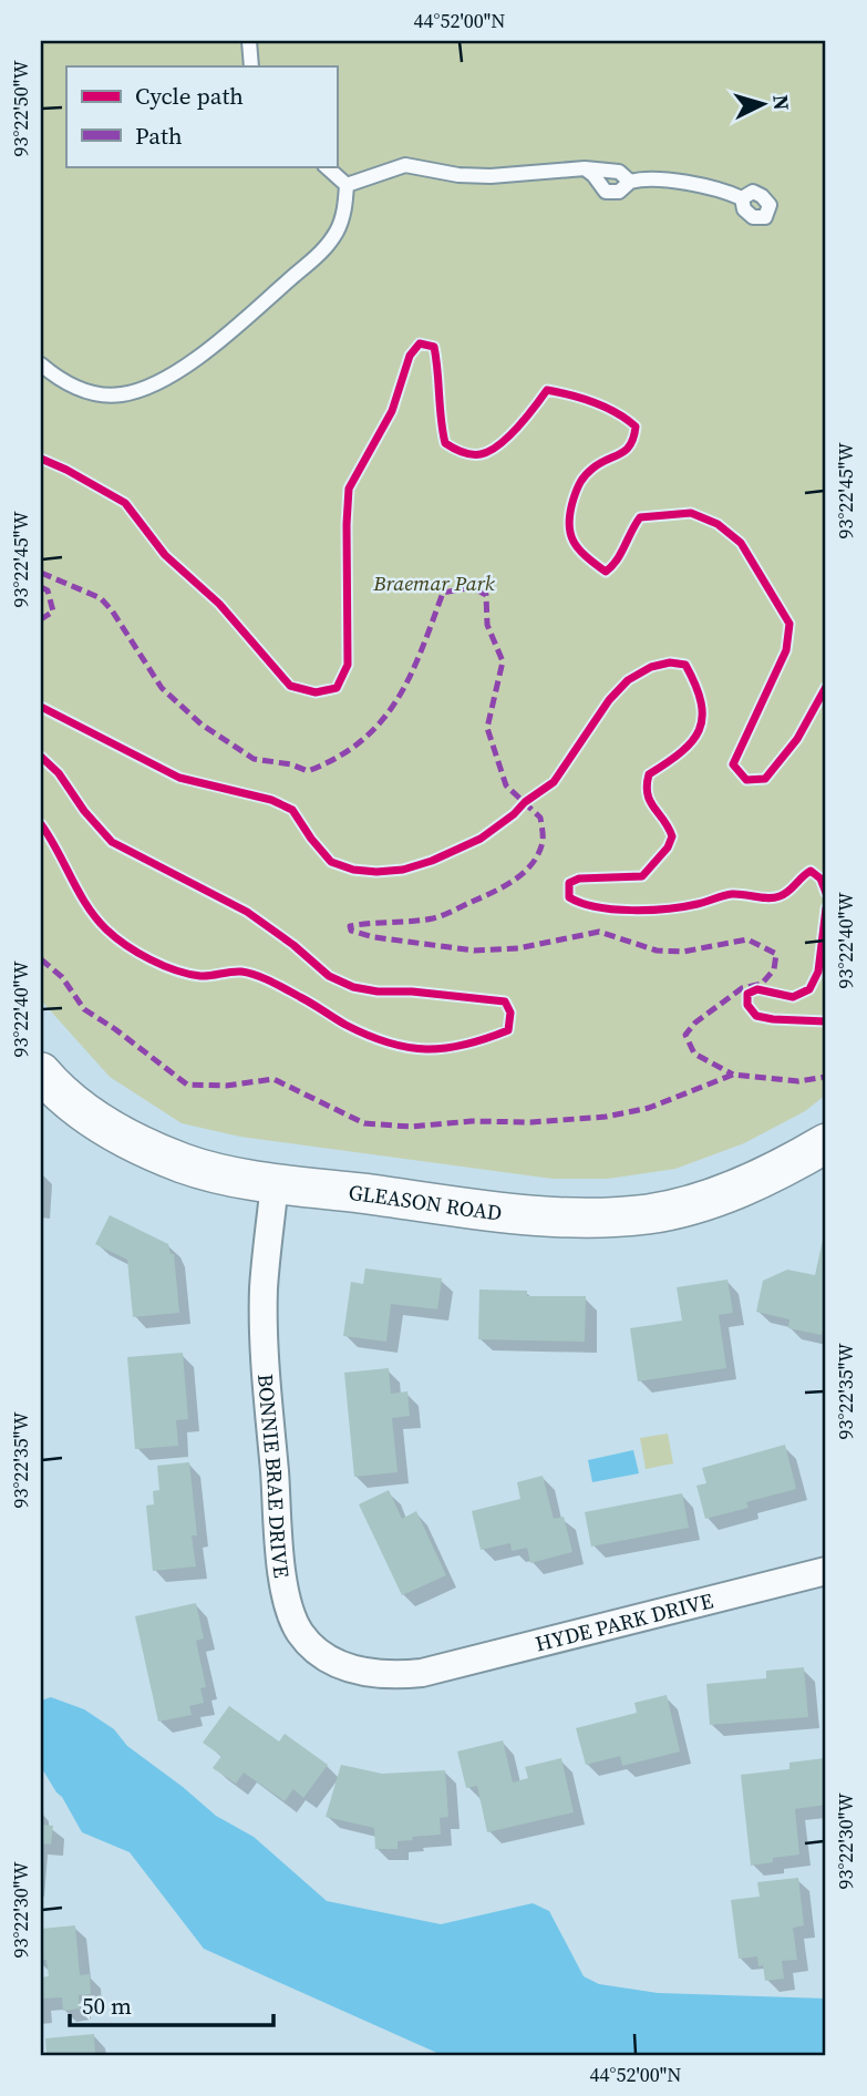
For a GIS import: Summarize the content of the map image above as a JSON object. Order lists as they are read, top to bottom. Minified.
{"streets":{"street":["GLEASON ROAD","BONNIE BRAE DRIVE","HYDE PARK DRIVE"]},"crossings":[["GLEASON ROAD","BONNIE BRAE DRIVE"],["BONNIE BRAE DRIVE","HYDE PARK DRIVE"]],"parks":["Braemar Park"],"legend":["Cycle path","Path"],"scale_bar":"50 m","north":"right","coordinates":["44°52'00\"N","93°22'50\"W","93°22'45\"W","93°22'40\"W","93°22'35\"W","93°22'30\"W"]}
